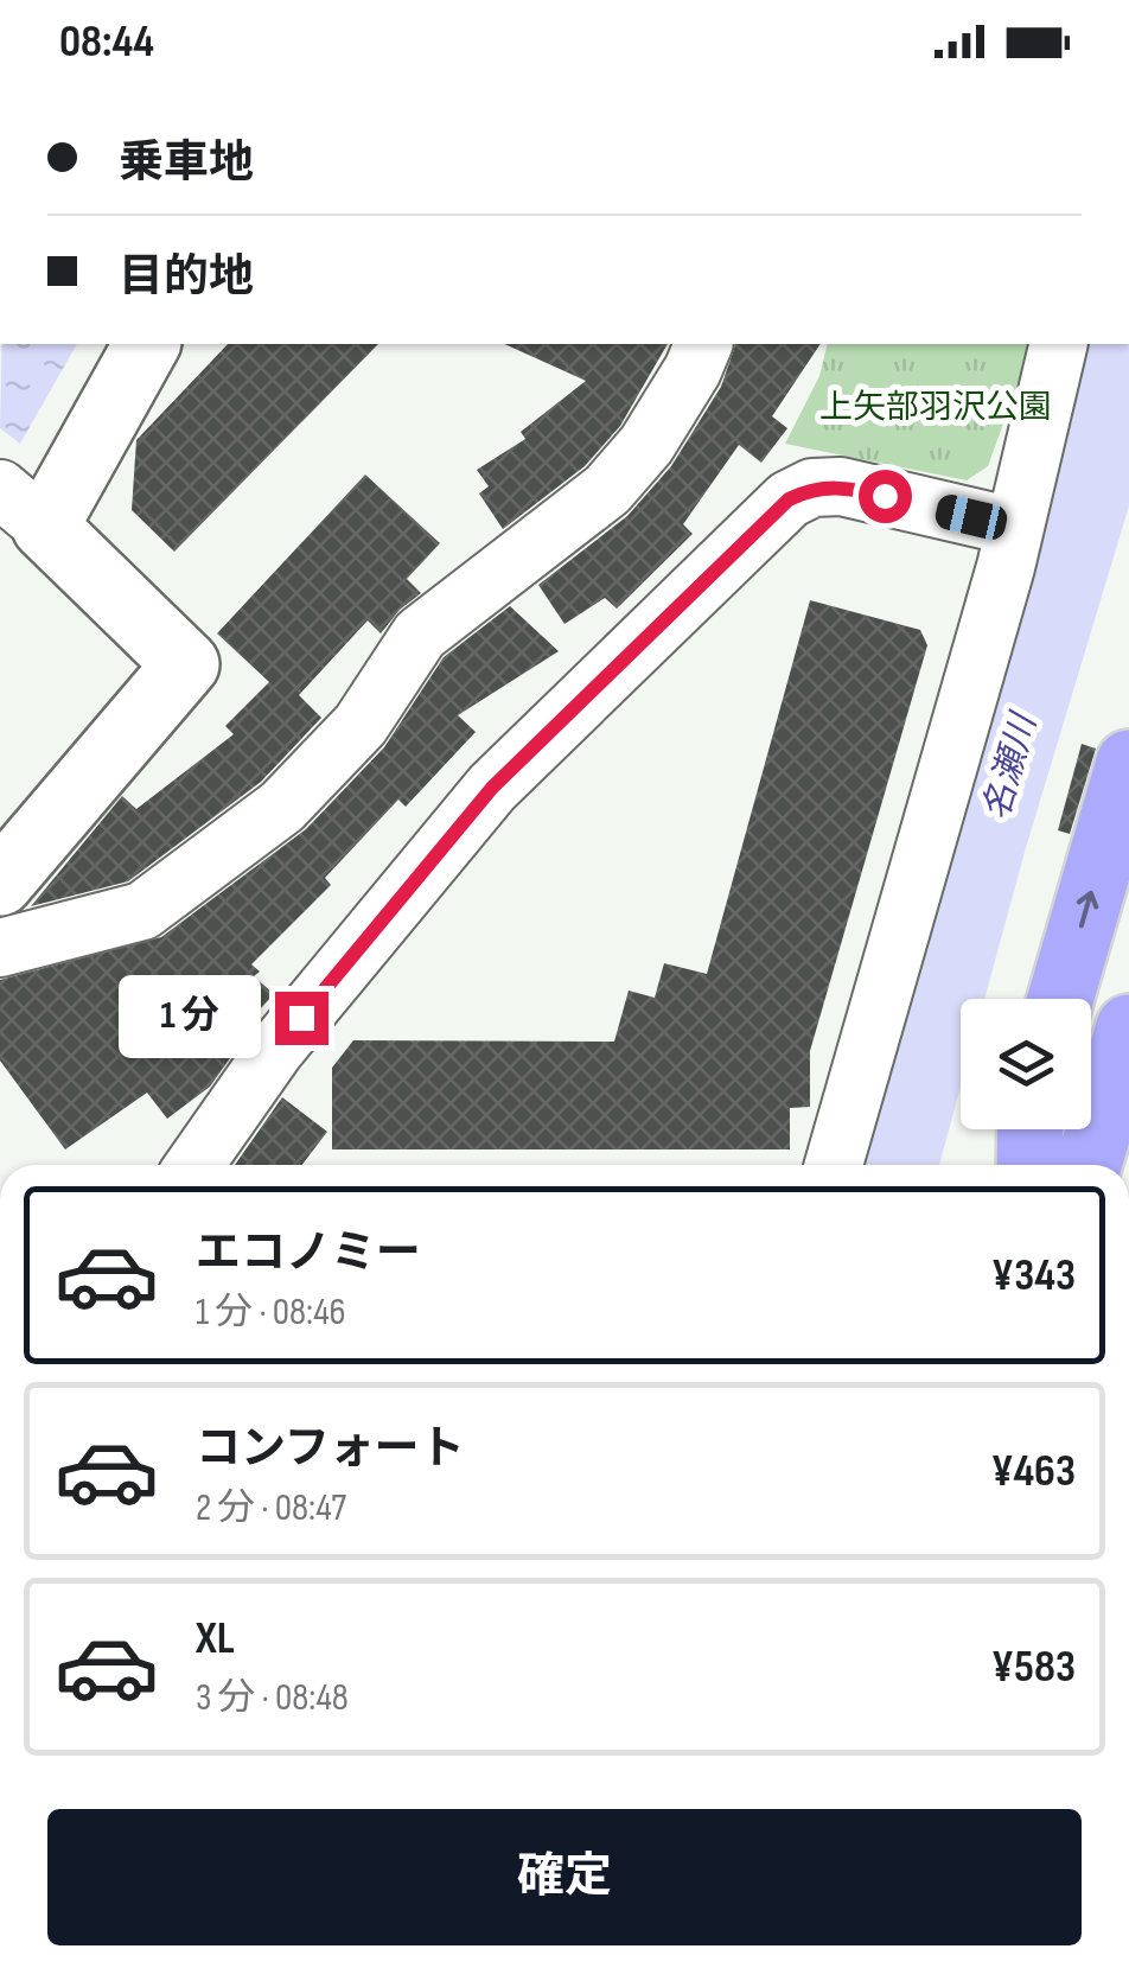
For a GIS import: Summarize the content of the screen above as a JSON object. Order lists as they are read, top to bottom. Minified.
{"water":["名瀬川"],"parks":["上矢部羽沢公園"],"page":{"status":"08:44","banner":["乗車地","目的地"],"bubble":"1 分","list":[{"name":"エコノミー","note":"1 分 · 08:46","value":"¥343"},{"name":"コンフォート","note":"2 分 · 08:47","value":"¥463"},{"name":"XL","note":"3 分 · 08:48","value":"¥583"}],"buttons":"確定"}}
